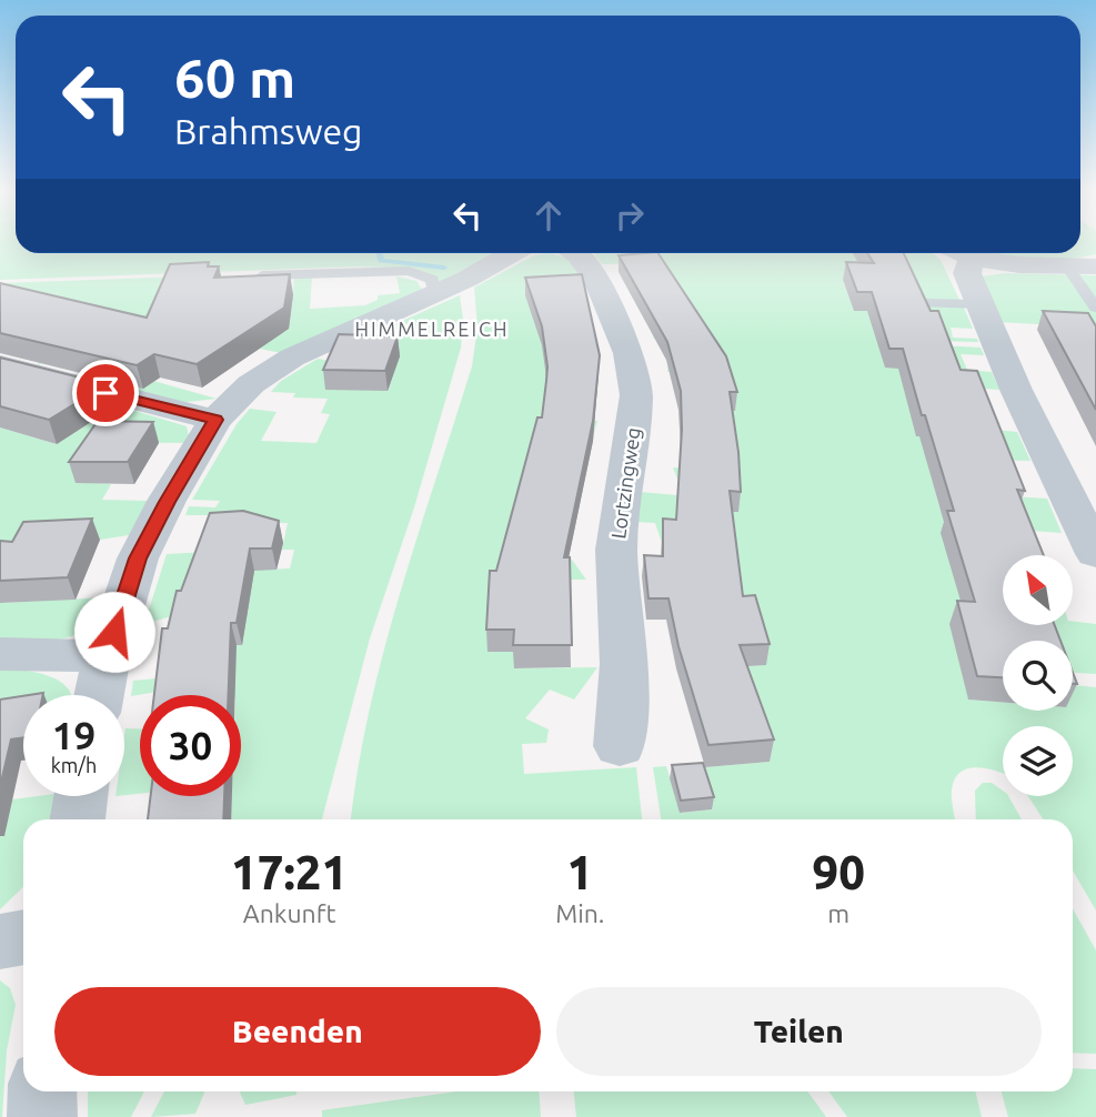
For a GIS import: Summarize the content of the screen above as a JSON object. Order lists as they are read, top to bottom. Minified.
{"streets":{"street":["Lortzingweg"]},"districts":["HIMMELREICH"],"north":"top left","page":{"turn":["60 m","Brahmsweg"],"speed":"19 km/h","limit":"30","eta":["17:21","Ankunft","1","Min.","90","m"],"buttons":["Beenden","Teilen"]}}
